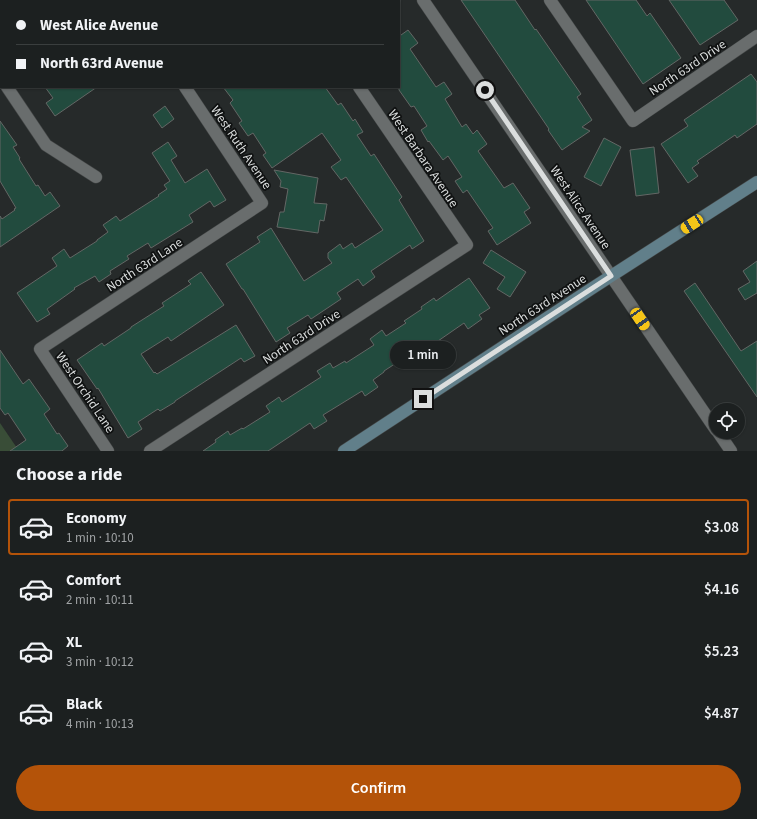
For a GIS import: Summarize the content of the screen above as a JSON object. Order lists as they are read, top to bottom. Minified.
{"streets":{"street":["North 63rd Drive","West Ruth Avenue","West Barbara Avenue","West Alice Avenue","North 63rd Lane","North 63rd Avenue","West Orchid Lane"]},"crossings":[["North 63rd Drive","West Barbara Avenue"],["West Ruth Avenue","North 63rd Lane"],["West Alice Avenue","North 63rd Avenue"],["North 63rd Lane","West Orchid Lane"]],"page":{"banner":["West Alice Avenue","North 63rd Avenue"],"bubble":"1 min","heading":"Choose a ride","list":[{"name":"Economy","note":"1 min · 10:10","value":"$3.08"},{"name":"Comfort","note":"2 min · 10:11","value":"$4.16"},{"name":"XL","note":"3 min · 10:12","value":"$5.23"},{"name":"Black","note":"4 min · 10:13","value":"$4.87"}],"buttons":"Confirm"}}
